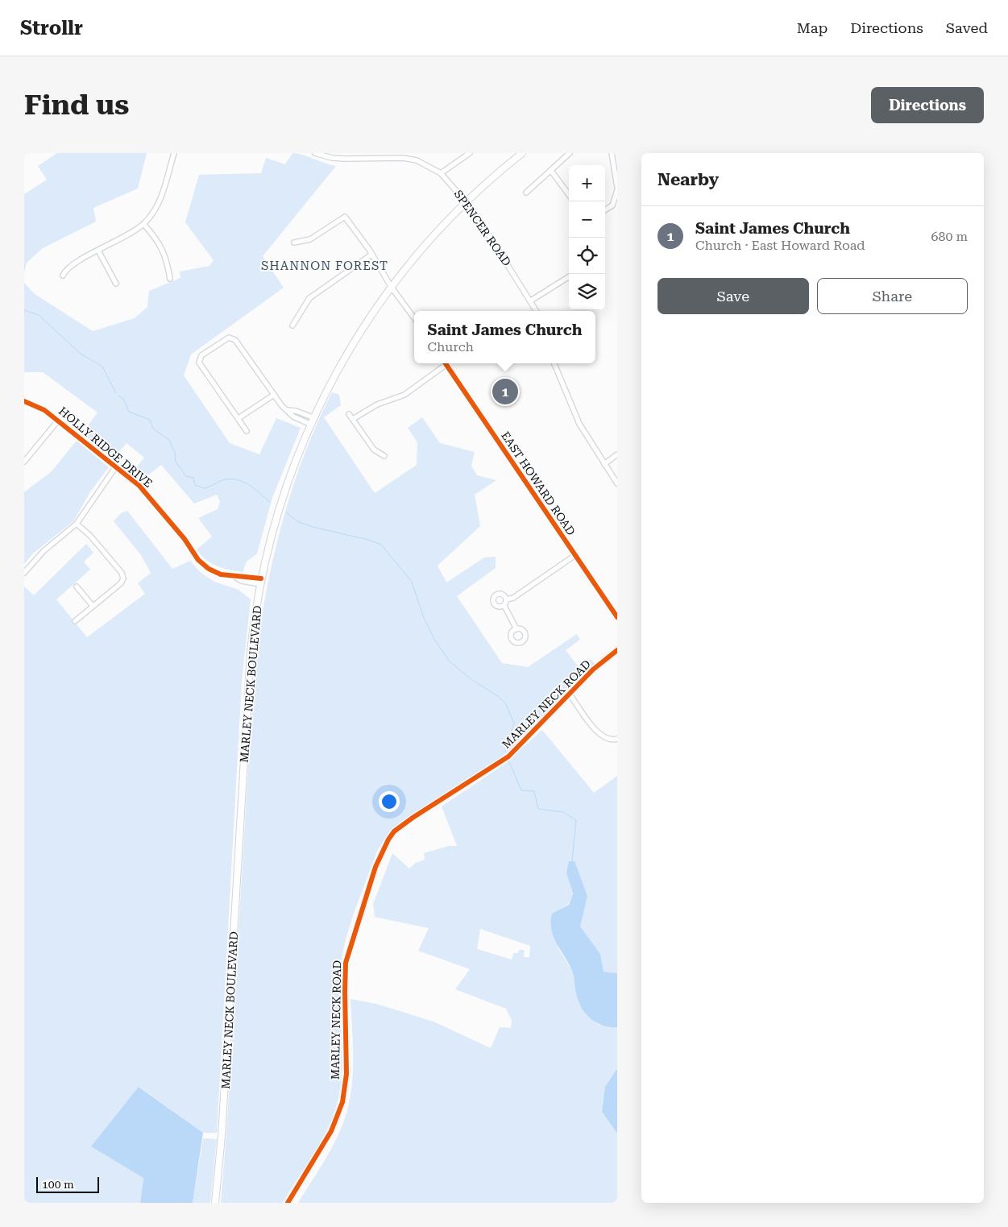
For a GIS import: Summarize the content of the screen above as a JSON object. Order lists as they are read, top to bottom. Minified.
{"streets":{"main road":["MARLEY NECK BOULEVARD"],"street":["SPENCER ROAD","HOLLY RIDGE DRIVE","EAST HOWARD ROAD","MARLEY NECK ROAD"]},"crossings":[["SPENCER ROAD","MARLEY NECK BOULEVARD"],["HOLLY RIDGE DRIVE","MARLEY NECK BOULEVARD"]],"districts":["SHANNON FOREST"],"scale_bar":"100 m","page":{"header":"Strollr","nav":["Map","Directions","Saved"],"buttons":["Directions",["Save","Share"]],"title":"Find us","heading":"Nearby","map_buttons":["+","−"],"list":[{"mark":"1","name":"Saint James Church","note":"Church · East Howard Road","value":"680 m"}],"popup":["Saint James Church","Church"],"pins":"1","scale":"100 m"}}
